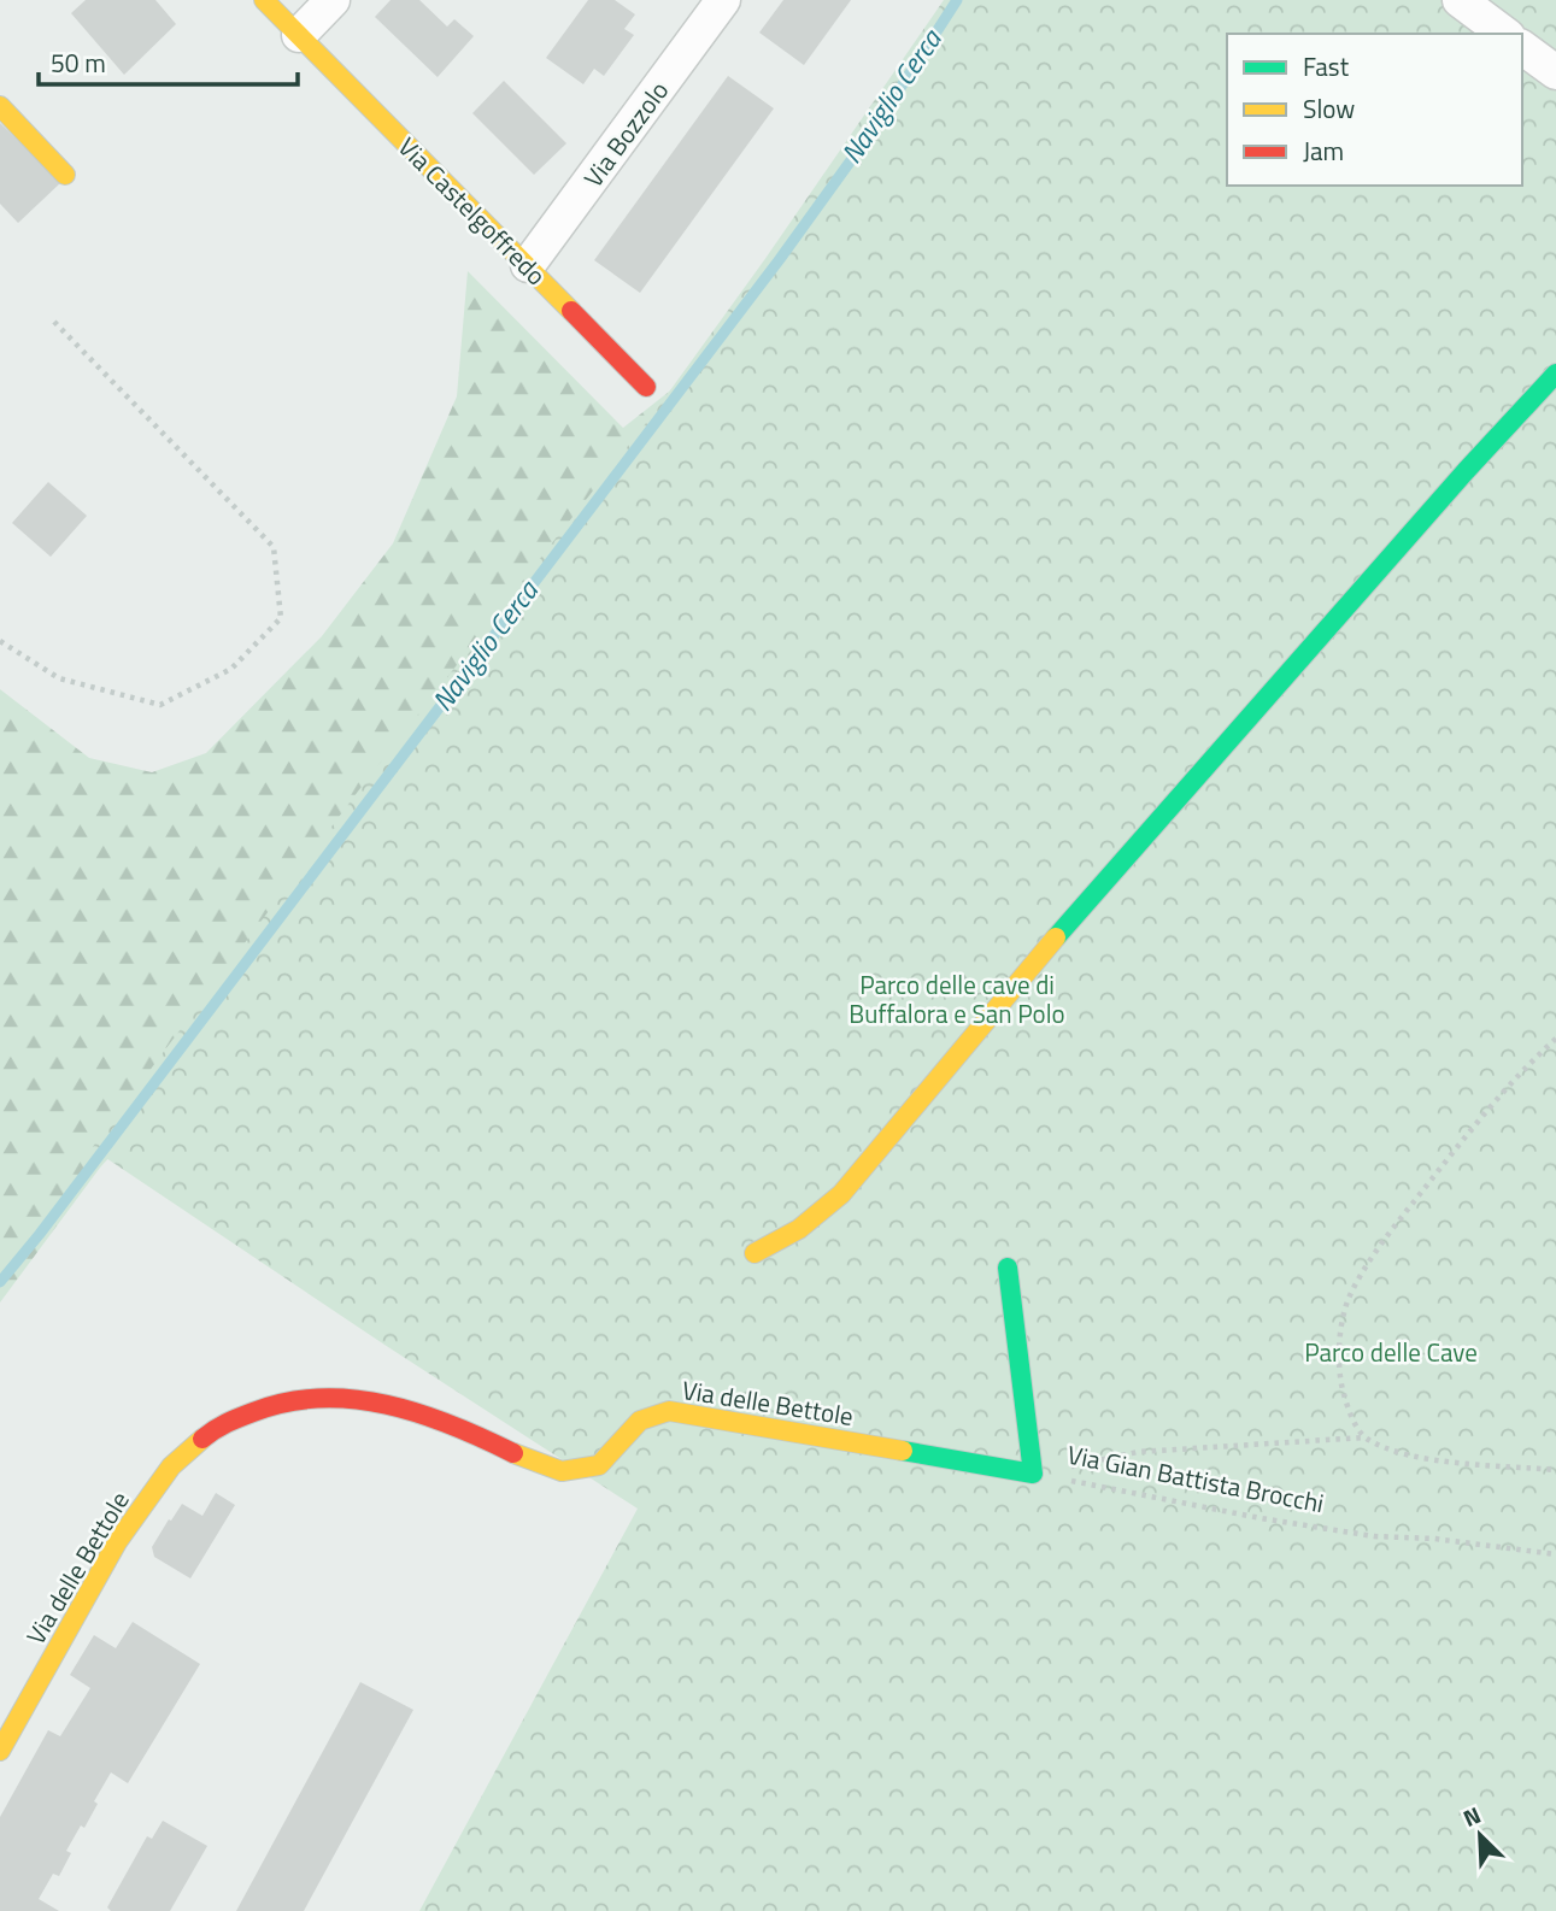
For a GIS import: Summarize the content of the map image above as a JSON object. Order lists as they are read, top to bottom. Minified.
{"streets":{"street":["Via Bozzolo","Via Castelgoffredo","Via delle Bettole","Via Gian Battista Brocchi"]},"crossings":[["Via Bozzolo","Via Castelgoffredo"],["Via delle Bettole","Via Gian Battista Brocchi"]],"water":["Naviglio Cerca"],"parks":["Parco delle cave di Buffalora e San Polo","Parco delle Cave"],"legend":["Fast","Slow","Jam"],"scale_bar":"50 m","north":"top left"}
